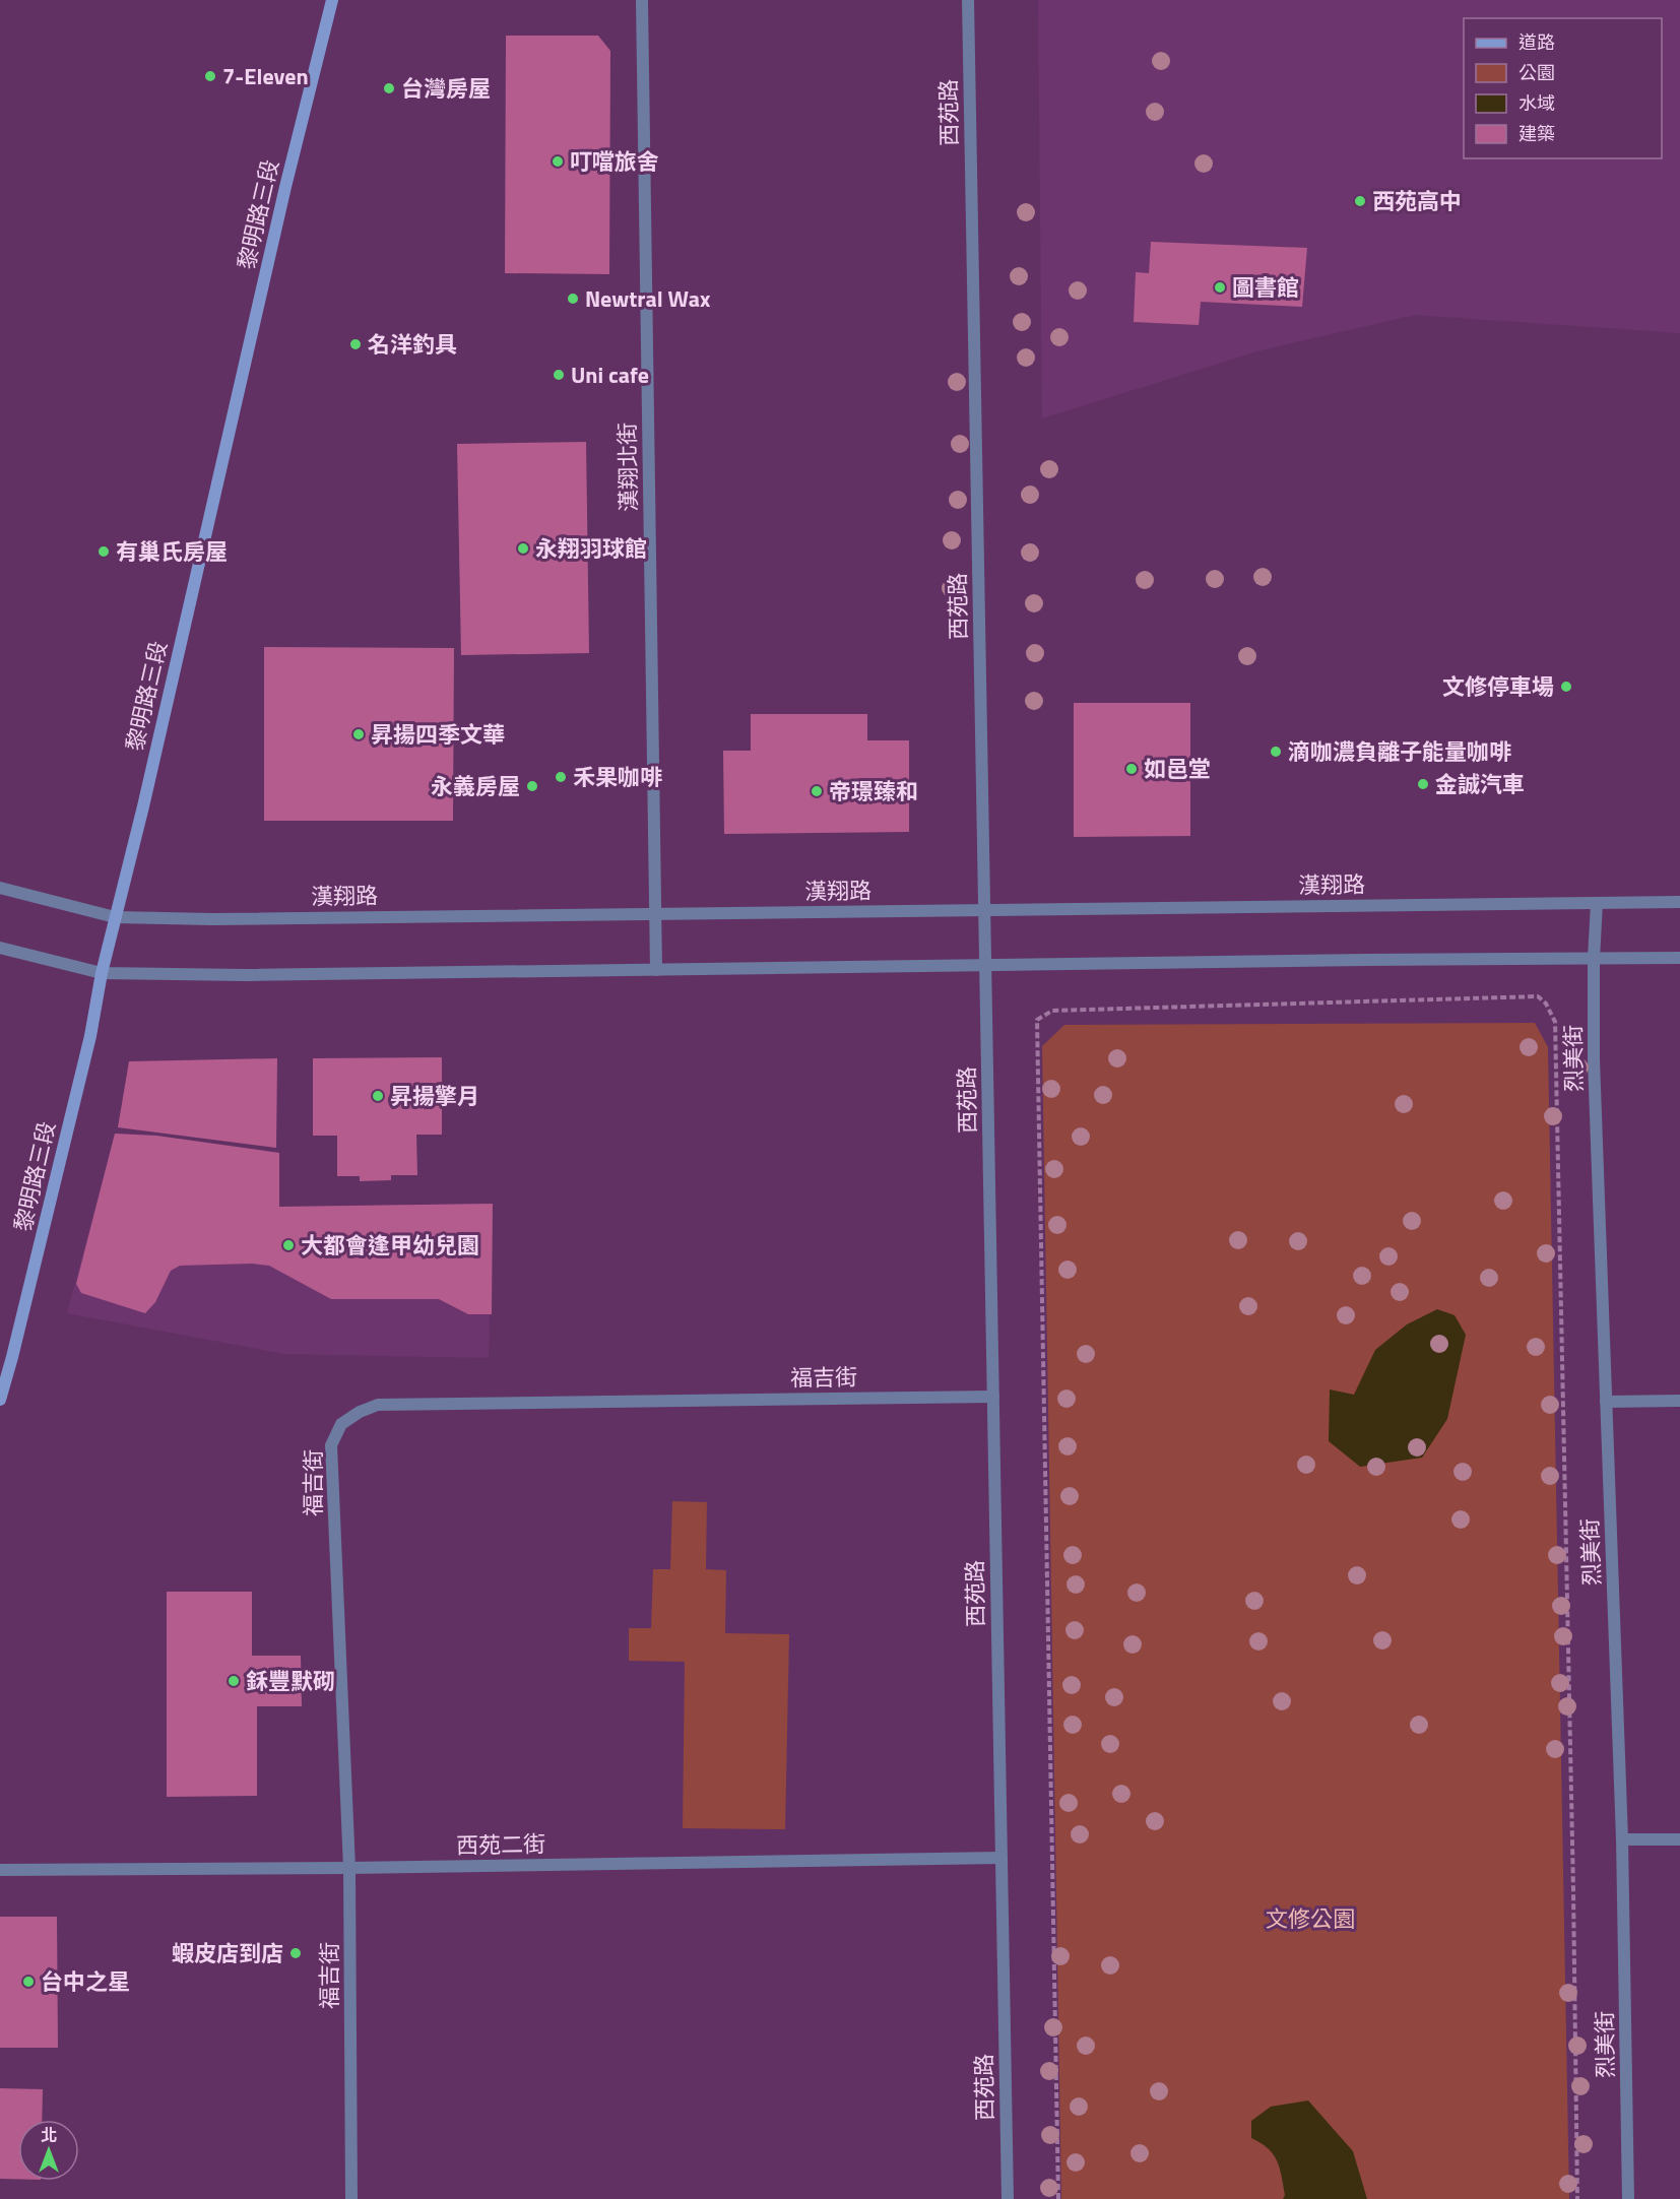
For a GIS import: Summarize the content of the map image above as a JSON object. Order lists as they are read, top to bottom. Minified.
{"streets":{"main road":["黎明路三段"],"street":["西苑路","漢翔北街","漢翔路","烈美街","福吉街","西苑二街"]},"crossings":[["西苑路","漢翔路"],["西苑路","福吉街"],["西苑路","西苑二街"],["黎明路三段","漢翔路"],["漢翔北街","漢翔路"],["漢翔路","烈美街"],["福吉街","西苑二街"]],"parks":["文修公園"],"places":["7-Eleven","台灣房屋","叮噹旅舍","西苑高中","圖書館","Newtral Wax","名洋釣具","Uni cafe","永翔羽球館","有巢氏房屋","文修停車場","昇揚四季文華","滴咖濃負離子能量咖啡","如邑堂","禾果咖啡","金誠汽車","永義房屋","帝璟臻和","昇揚擎月","大都會逢甲幼兒園","鉌豐默砌","蝦皮店到店","台中之星"],"legend":["道路","公園","水域","建築"],"north":"top"}
